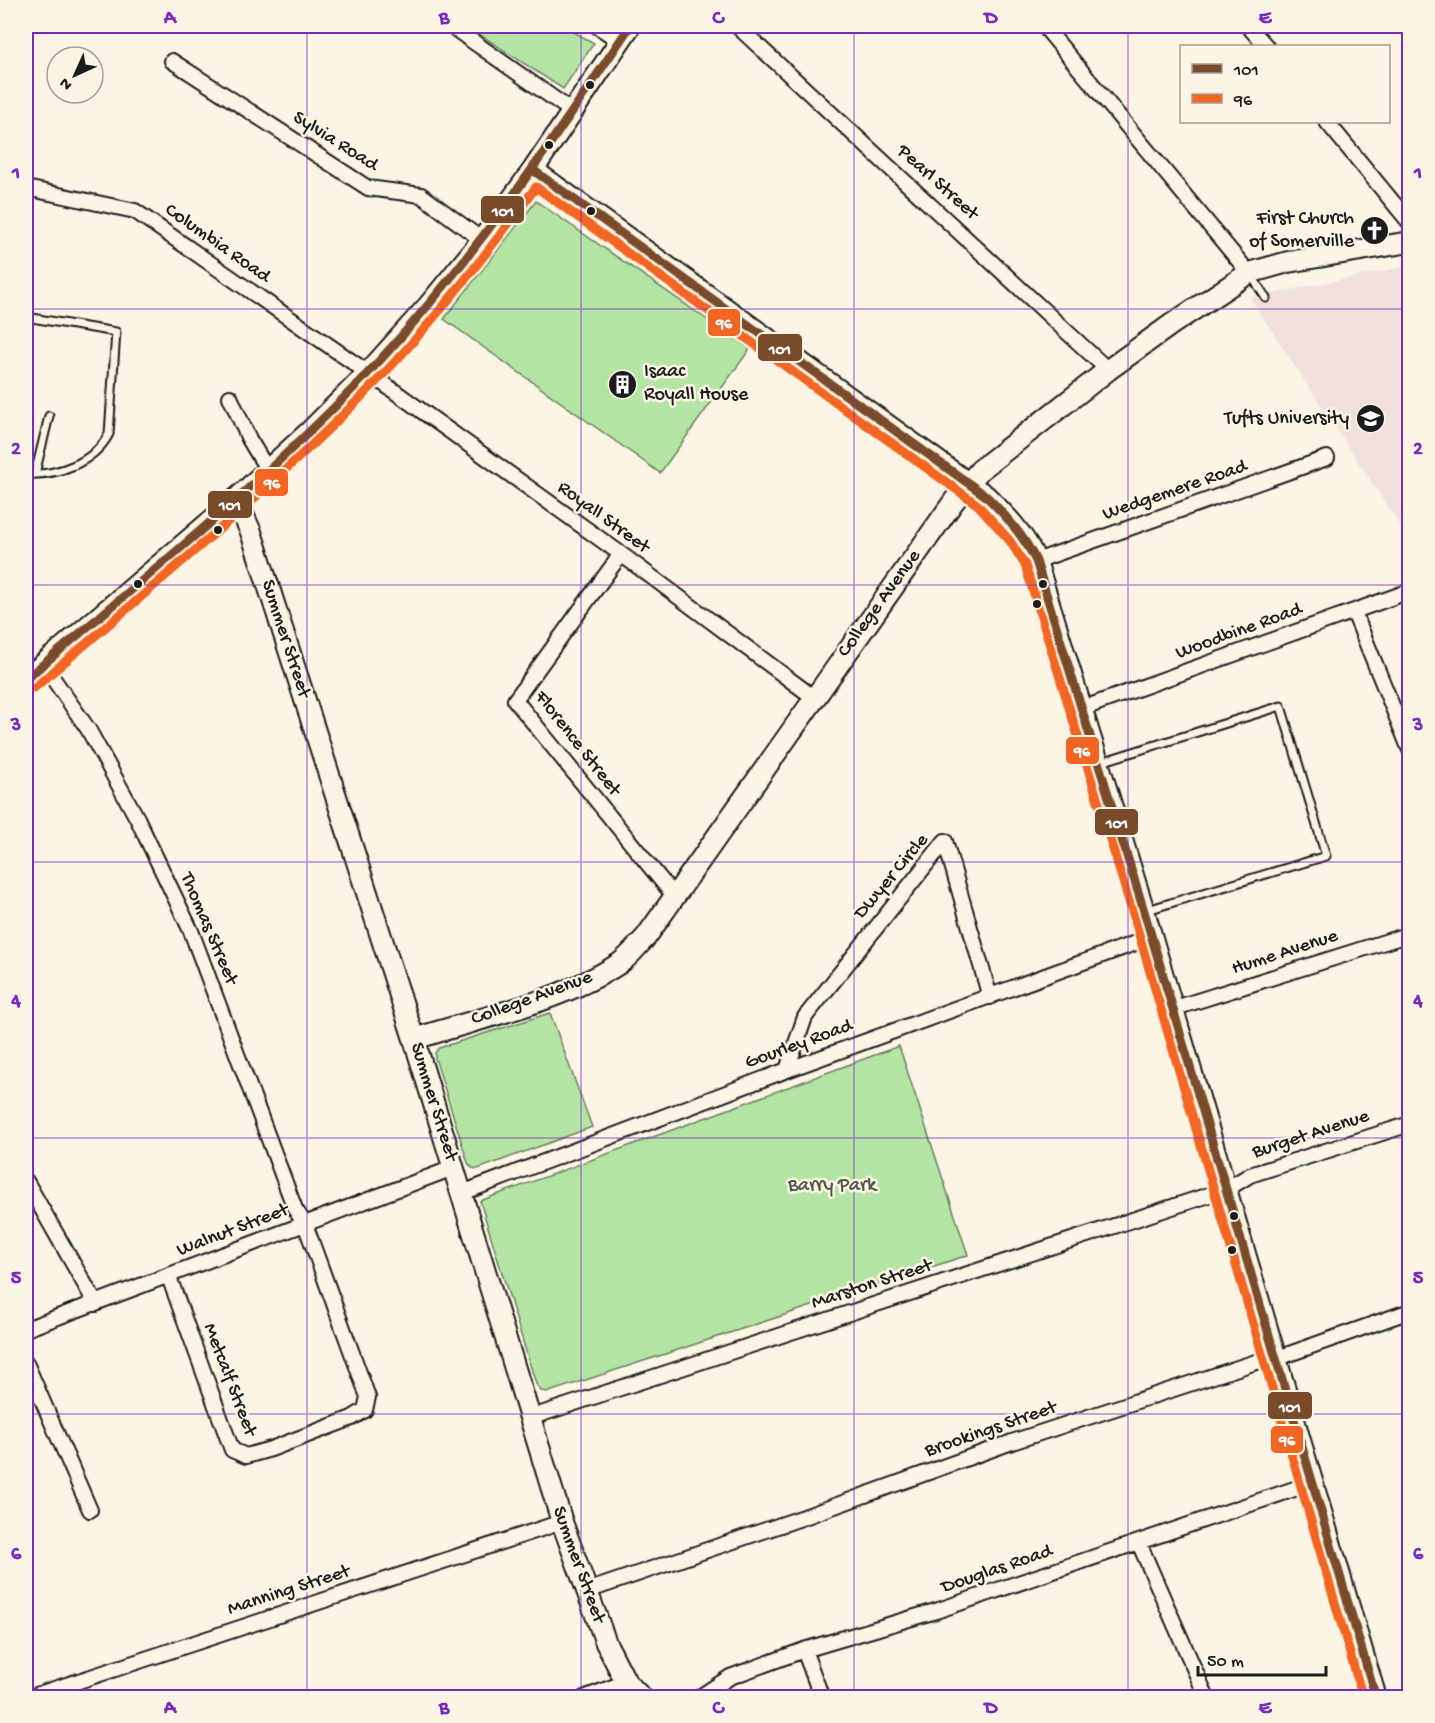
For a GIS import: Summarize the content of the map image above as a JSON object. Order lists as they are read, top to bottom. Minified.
{"streets":{"street":["Sylvia Road","Pearl Street","Columbia Road","Wedgemere Road","Royall Street","College Avenue","Woodbine Road","Summer Street","Florence Street","Dwyer Circle","Thomas Street","Hume Avenue","Gourley Road","Burget Avenue","Walnut Street","Marston Street","Metcalf Street","Brookings Street","Douglas Road","Manning Street"]},"crossings":[["Pearl Street","College Avenue"],["Columbia Road","Royall Street"],["Royall Street","College Avenue"],["Royall Street","Florence Street"],["College Avenue","Summer Street"],["College Avenue","Florence Street"],["Summer Street","Gourley Road"],["Summer Street","Walnut Street"],["Summer Street","Marston Street"],["Summer Street","Brookings Street"],["Summer Street","Manning Street"],["Dwyer Circle","Gourley Road"],["Thomas Street","Walnut Street"],["Thomas Street","Metcalf Street"],["Burget Avenue","Marston Street"],["Walnut Street","Metcalf Street"]],"parks":["Barry Park"],"places":{"church":["First Church of Somerville"],"building":["Isaac Royall House"],"school or university":["Tufts University"]},"lines":["transit line 101","transit line 96"],"legend":["101","96"],"scale_bar":"50 m","north":"bottom left","grid":{"columns":["A","B","C","D","E"],"rows":["1","2","3","4","5","6"]}}
